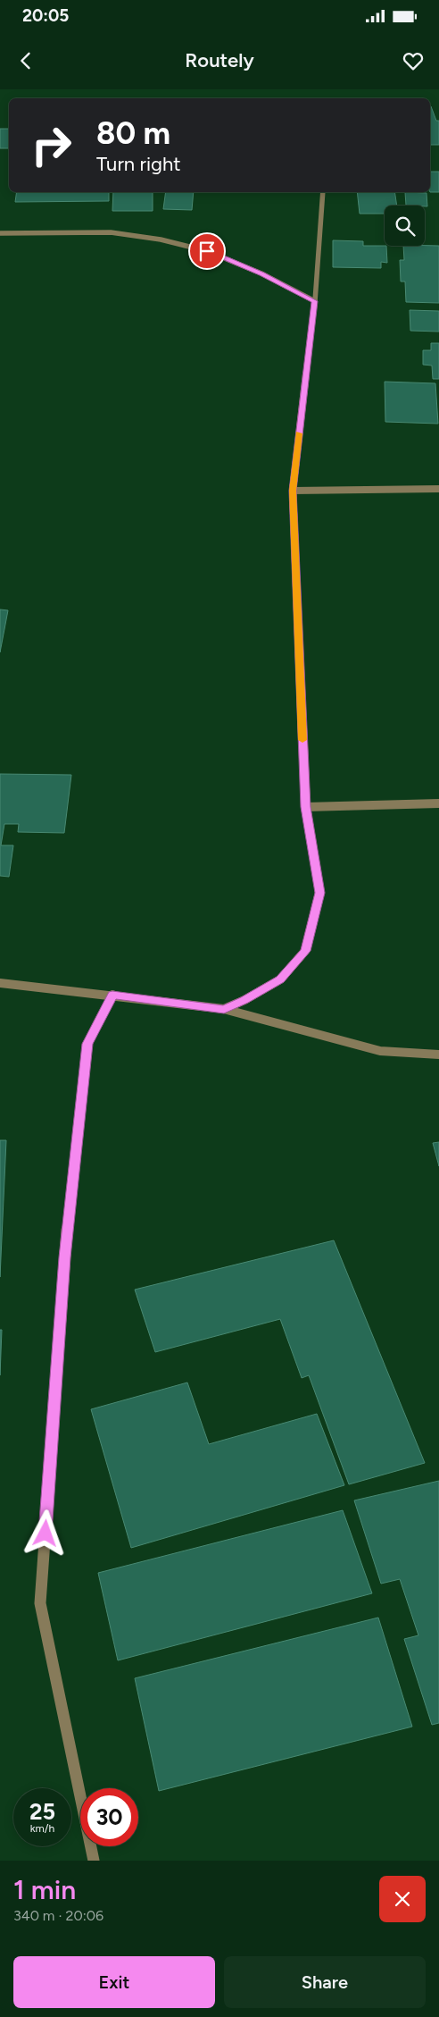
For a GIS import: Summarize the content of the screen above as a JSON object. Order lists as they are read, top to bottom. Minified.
{"page":{"status":"20:05","header":"Routely","turn":["80 m","Turn right"],"speed":"25 km/h","limit":"30","heading":["1 min","340 m · 20:06"],"buttons":["Exit","Share"]}}
